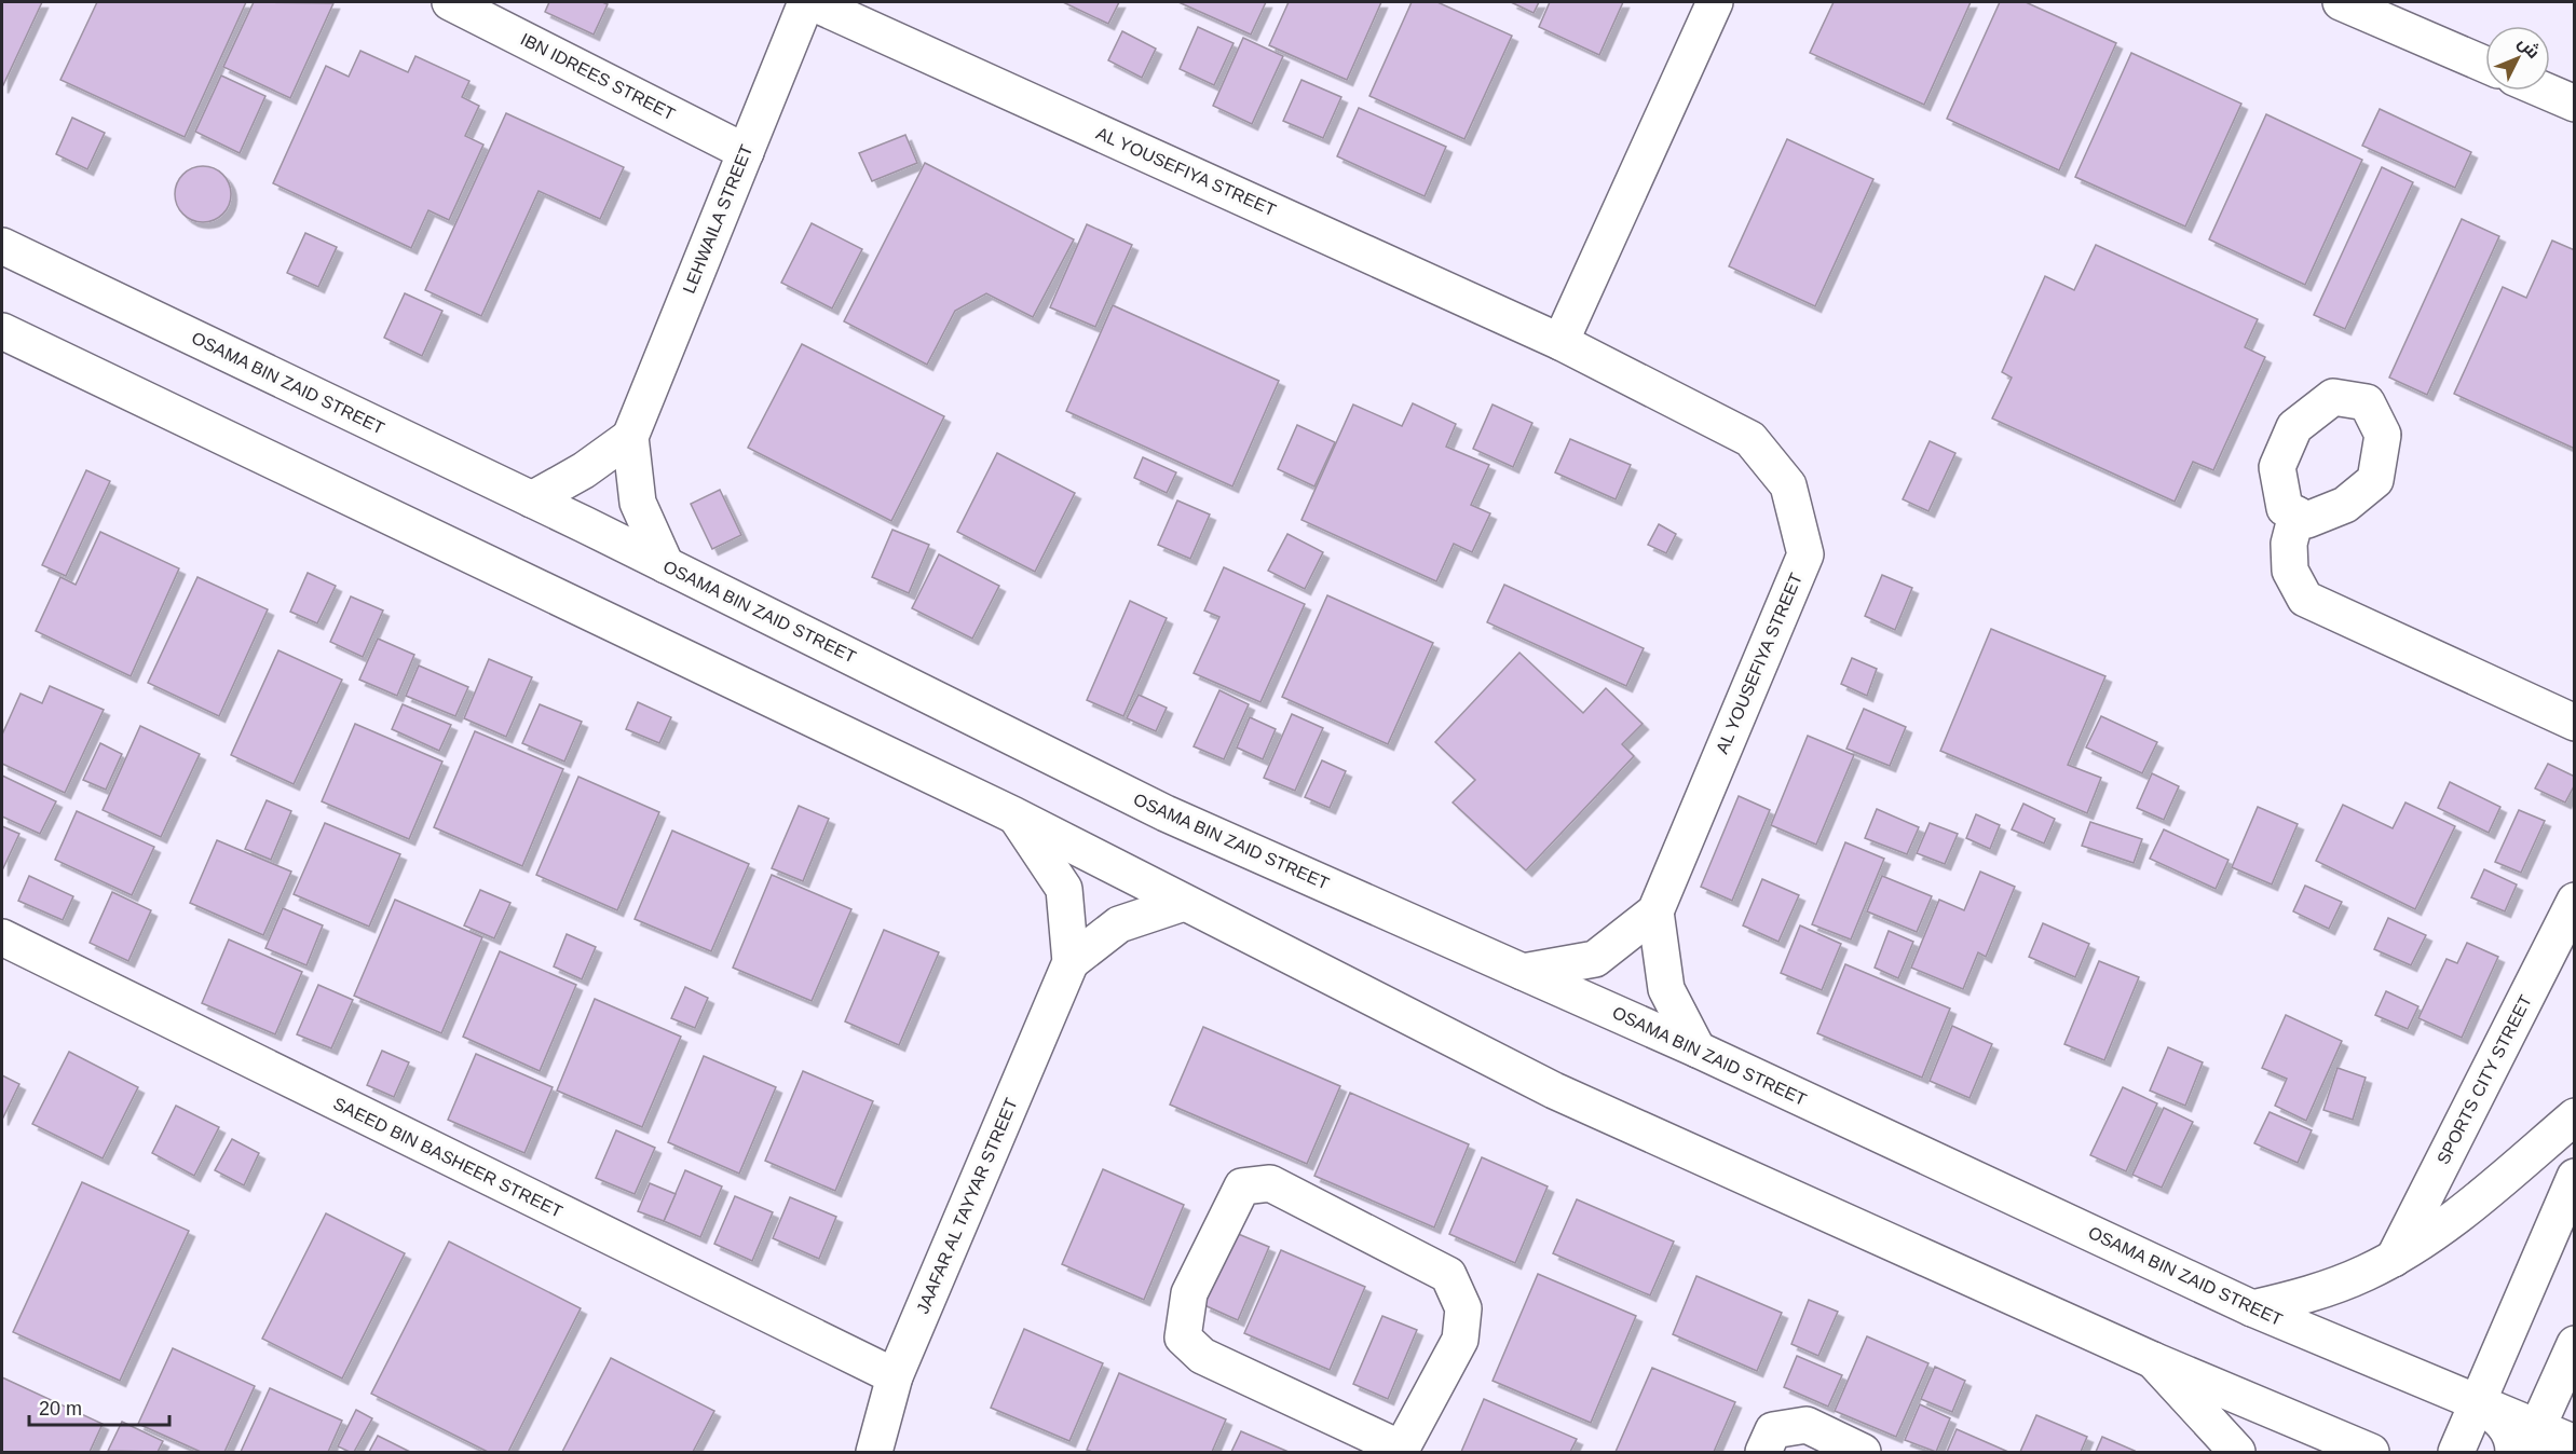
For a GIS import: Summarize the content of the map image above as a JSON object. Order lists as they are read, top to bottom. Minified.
{"streets":{"street":["IBN IDREES STREET","AL YOUSEFIYA STREET","LEHWAILA STREET","OSAMA BIN ZAID STREET","SPORTS CITY STREET","SAEED BIN BASHEER STREET","JAAFAR AL TAYYAR STREET"]},"crossings":[["IBN IDREES STREET","LEHWAILA STREET"],["AL YOUSEFIYA STREET","OSAMA BIN ZAID STREET"],["LEHWAILA STREET","OSAMA BIN ZAID STREET"],["SAEED BIN BASHEER STREET","JAAFAR AL TAYYAR STREET"]],"scale_bar":"20 m","north":"top right"}
